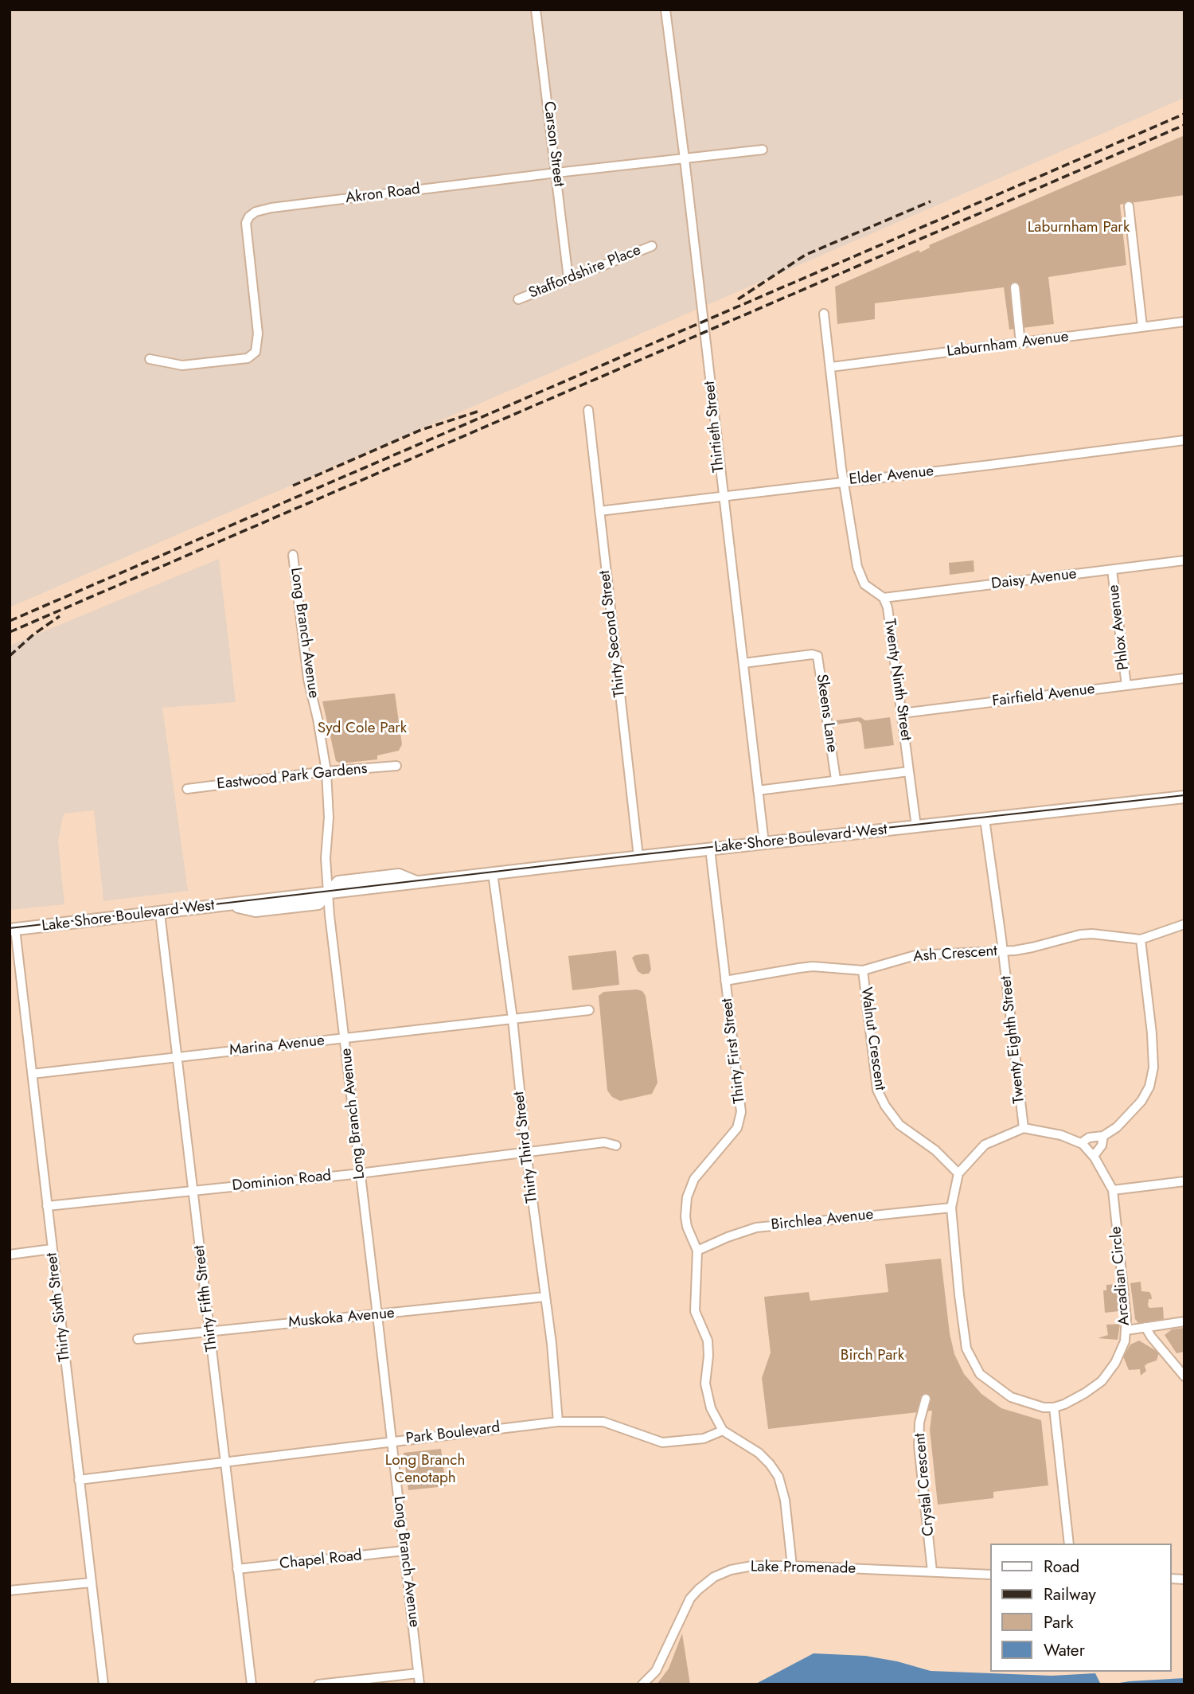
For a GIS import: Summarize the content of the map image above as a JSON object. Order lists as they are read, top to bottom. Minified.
{"streets":{"main road":["Lake Shore Boulevard West"],"street":["Carson Street","Akron Road","Staffordshire Place","Laburnham Avenue","Thirtieth Street","Elder Avenue","Daisy Avenue","Phlox Avenue","Long Branch Avenue","Thirty Second Street","Twenty Ninth Street","Fairfield Avenue","Skeens Lane","Eastwood Park Gardens","Ash Crescent","Walnut Crescent","Twenty Eighth Street","Marina Avenue","Thirty First Street","Thirty Third Street","Dominion Road","Birchlea Avenue","Arcadian Circle","Thirty Fifth Street","Thirty Sixth Street","Muskoka Avenue","Park Boulevard","Crystal Crescent","Chapel Road","Lake Promenade"]},"crossings":[["Carson Street","Akron Road"],["Carson Street","Staffordshire Place"],["Akron Road","Thirtieth Street"],["Laburnham Avenue","Twenty Ninth Street"],["Thirtieth Street","Elder Avenue"],["Thirtieth Street","Skeens Lane"],["Thirtieth Street","Lake Shore Boulevard West"],["Elder Avenue","Thirty Second Street"],["Elder Avenue","Twenty Ninth Street"],["Daisy Avenue","Phlox Avenue"],["Daisy Avenue","Twenty Ninth Street"],["Phlox Avenue","Fairfield Avenue"],["Long Branch Avenue","Eastwood Park Gardens"],["Long Branch Avenue","Lake Shore Boulevard West"],["Long Branch Avenue","Marina Avenue"],["Long Branch Avenue","Dominion Road"],["Long Branch Avenue","Muskoka Avenue"],["Long Branch Avenue","Park Boulevard"],["Long Branch Avenue","Chapel Road"],["Thirty Second Street","Lake Shore Boulevard West"],["Twenty Ninth Street","Fairfield Avenue"],["Twenty Ninth Street","Lake Shore Boulevard West"],["Lake Shore Boulevard West","Twenty Eighth Street"],["Lake Shore Boulevard West","Thirty First Street"],["Lake Shore Boulevard West","Thirty Third Street"],["Lake Shore Boulevard West","Thirty Fifth Street"],["Lake Shore Boulevard West","Thirty Sixth Street"],["Ash Crescent","Walnut Crescent"],["Ash Crescent","Twenty Eighth Street"],["Ash Crescent","Thirty First Street"],["Twenty Eighth Street","Arcadian Circle"],["Marina Avenue","Thirty Third Street"],["Marina Avenue","Thirty Fifth Street"],["Marina Avenue","Thirty Sixth Street"],["Thirty First Street","Birchlea Avenue"],["Thirty First Street","Park Boulevard"],["Thirty Third Street","Dominion Road"],["Thirty Third Street","Muskoka Avenue"],["Thirty Third Street","Park Boulevard"],["Dominion Road","Thirty Fifth Street"],["Dominion Road","Thirty Sixth Street"],["Thirty Fifth Street","Muskoka Avenue"],["Thirty Fifth Street","Park Boulevard"],["Thirty Fifth Street","Chapel Road"],["Thirty Sixth Street","Park Boulevard"],["Crystal Crescent","Lake Promenade"]],"parks":["Laburnham Park","Syd Cole Park","Birch Park","Long Branch Cenotaph"],"legend":["Road","Railway","Park","Water"]}
